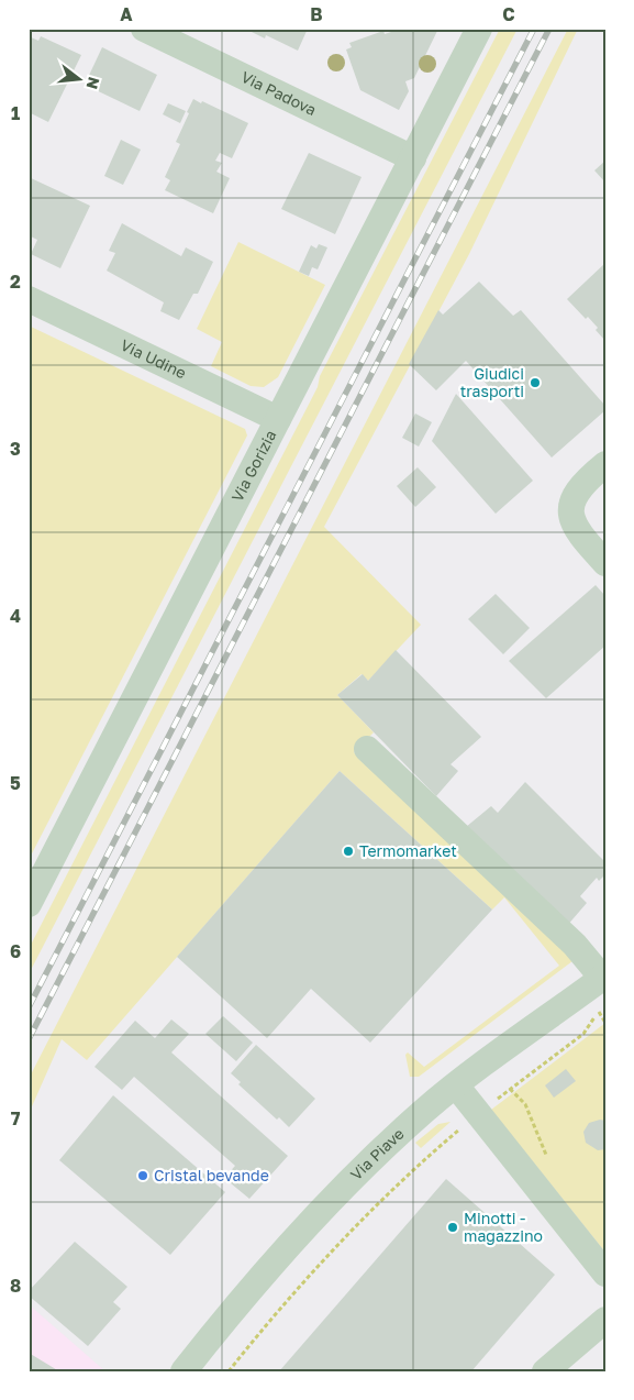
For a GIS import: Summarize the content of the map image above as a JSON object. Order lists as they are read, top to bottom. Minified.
{"streets":{"street":["Via Padova","Via Udine","Via Gorizia","Via Piave"]},"crossings":[["Via Padova","Via Gorizia"],["Via Udine","Via Gorizia"]],"places":["Giudici trasporti","Termomarket","Cristal bevande","Minotti - magazzino"],"north":"right","grid":{"columns":["A","B","C"],"rows":["1","2","3","4","5","6","7","8"]}}
